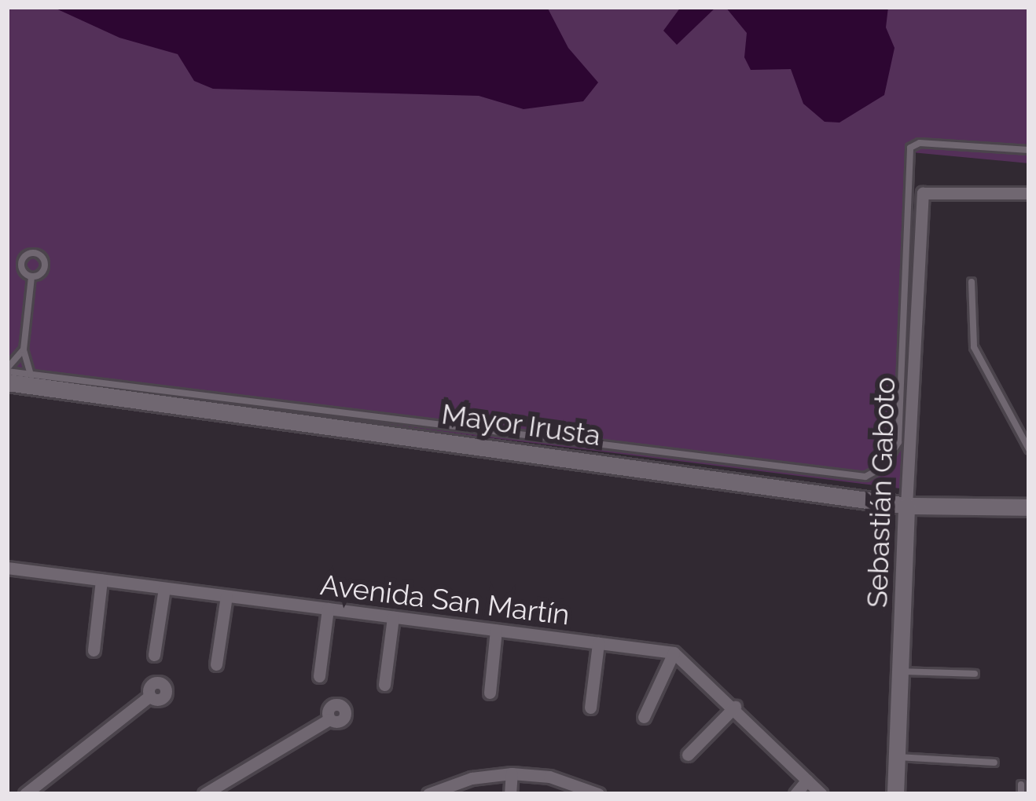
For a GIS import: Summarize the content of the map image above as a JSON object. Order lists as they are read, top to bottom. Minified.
{"streets":{"main road":["Mayor Irusta","Sebastián Gaboto"],"street":["Avenida San Martín"]},"crossings":[["Mayor Irusta","Sebastián Gaboto"]]}
